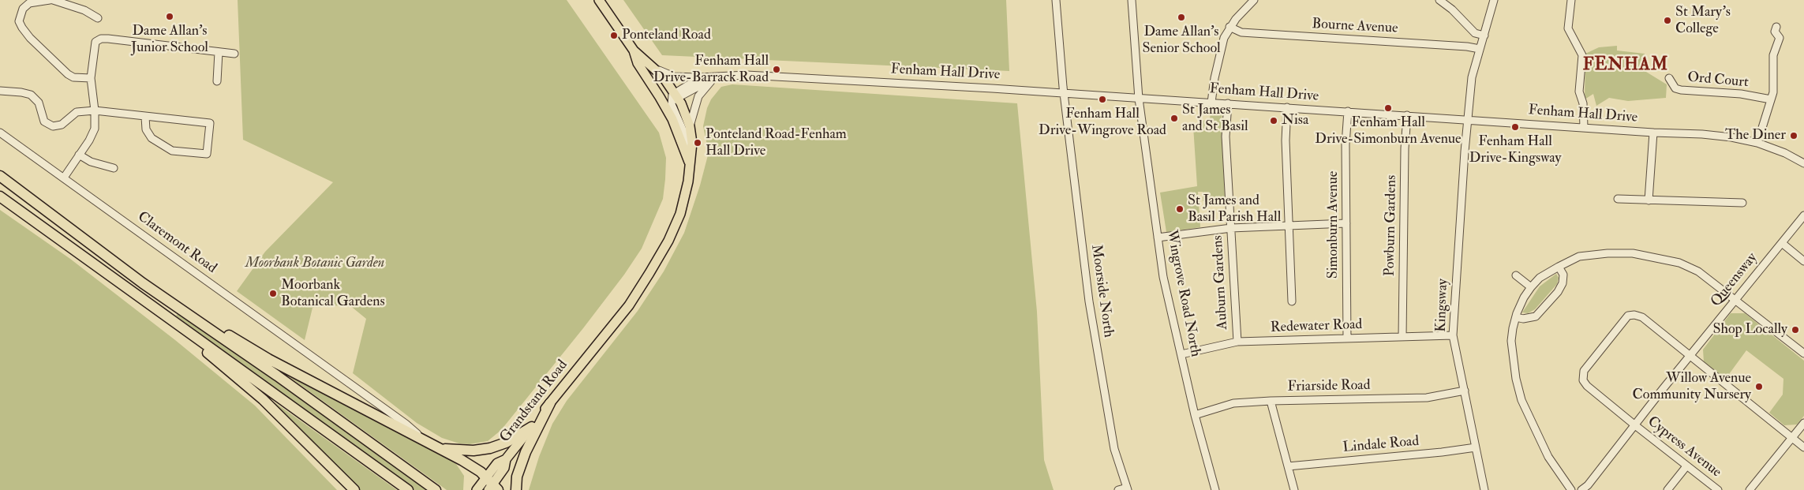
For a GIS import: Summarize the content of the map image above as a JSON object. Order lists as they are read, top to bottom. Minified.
{"streets":{"main road":["Grandstand Road"],"street":["Bourne Avenue","Fenham Hall Drive","Ord Court","Simonburn Avenue","Powburn Gardens","Claremont Road","Queensway","Auburn Gardens","Moorside North","Wingrove Road North","Kingsway","Redewater Road","Friarside Road","Lindale Road","Cypress Avenue"]},"crossings":[["Bourne Avenue","Kingsway"],["Fenham Hall Drive","Simonburn Avenue"],["Fenham Hall Drive","Powburn Gardens"],["Fenham Hall Drive","Auburn Gardens"],["Fenham Hall Drive","Moorside North"],["Fenham Hall Drive","Wingrove Road North"],["Fenham Hall Drive","Kingsway"],["Simonburn Avenue","Redewater Road"],["Powburn Gardens","Redewater Road"],["Queensway","Cypress Avenue"],["Auburn Gardens","Redewater Road"],["Wingrove Road North","Redewater Road"],["Wingrove Road North","Friarside Road"],["Kingsway","Redewater Road"],["Kingsway","Friarside Road"],["Kingsway","Lindale Road"]],"districts":["FENHAM"],"parks":["Moorbank Botanic Garden"],"places":["Dame Allan's Junior School","Dame Allan's Senior School","St Mary's College","Ponteland Road","Fenham Hall Drive-Barrack Road","Fenham Hall Drive-Wingrove Road","Fenham Hall Drive-Simonburn Avenue","St James and St Basil","Nisa","Fenham Hall Drive-Kingsway","The Diner","Ponteland Road-Fenham Hall Drive","St James and Basil Parish Hall","Moorbank Botanical Gardens","Shop Locally","Willow Avenue Community Nursery"]}
